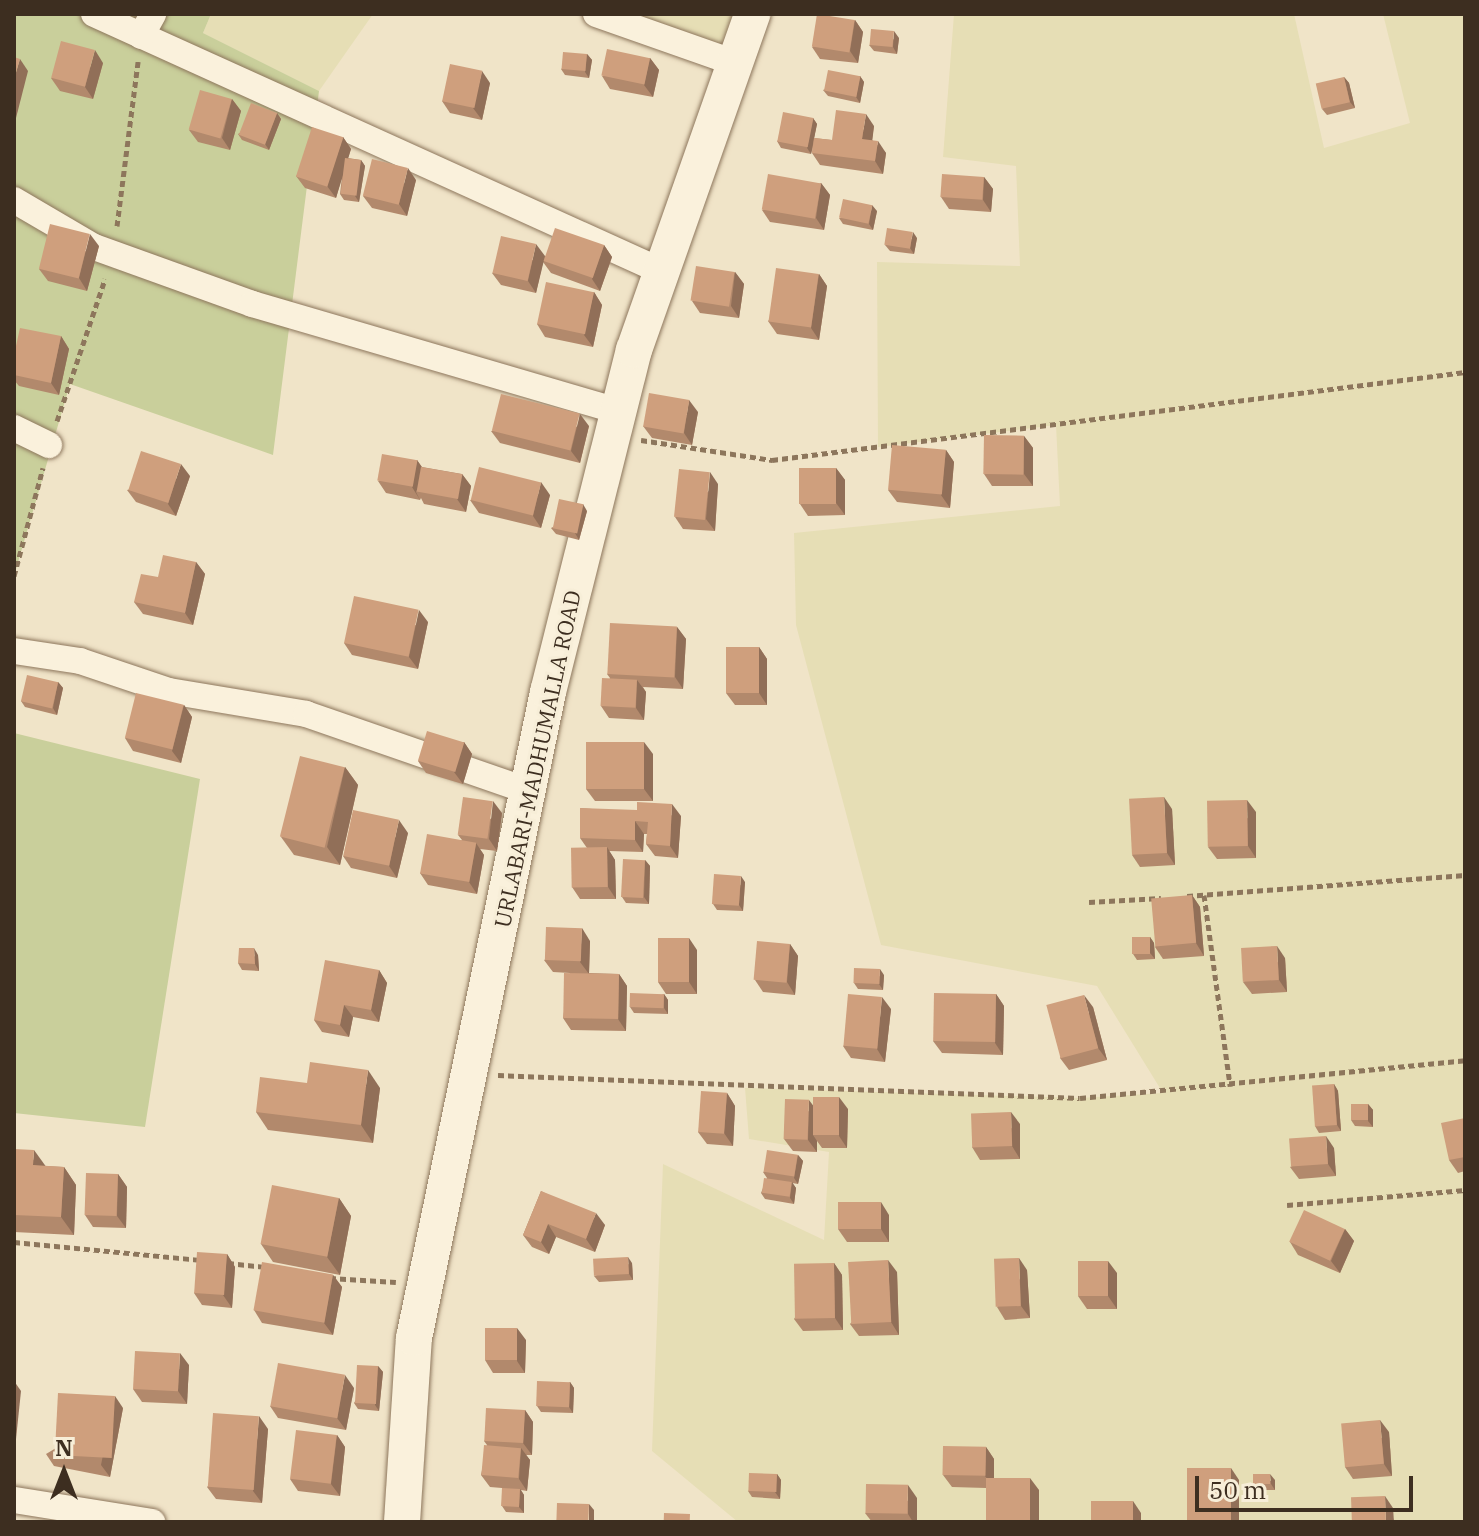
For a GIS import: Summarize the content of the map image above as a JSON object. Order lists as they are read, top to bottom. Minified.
{"streets":{"main road":["URLABARI-MADHUMALLA ROAD"]},"scale_bar":"50 m","north":"top"}
